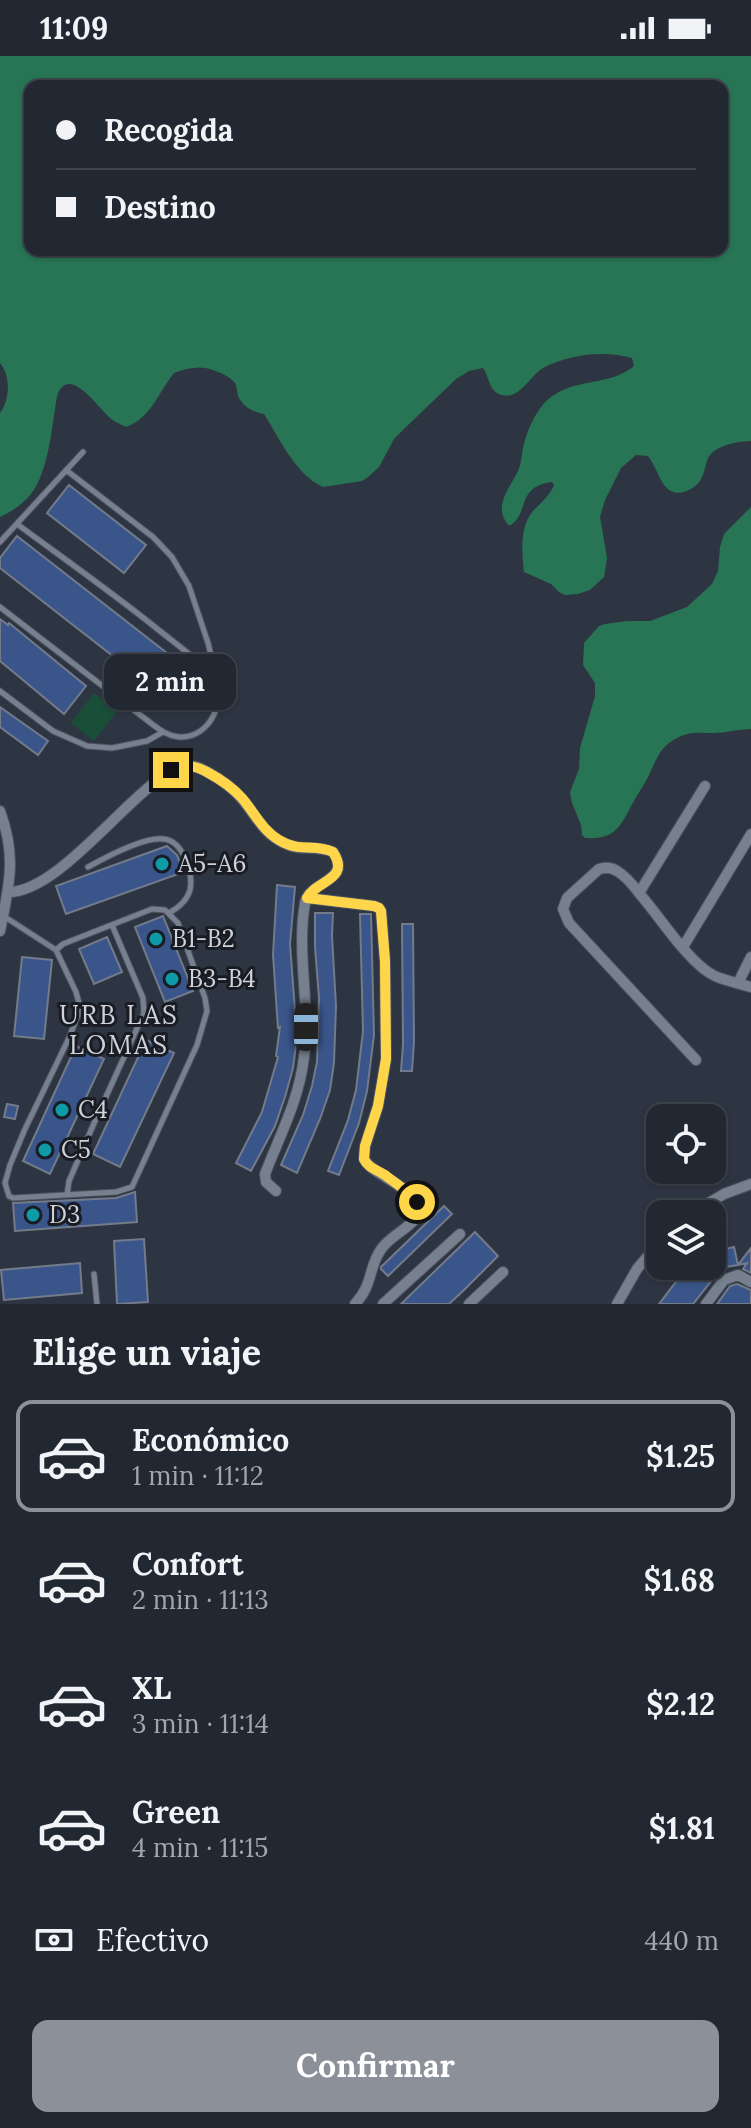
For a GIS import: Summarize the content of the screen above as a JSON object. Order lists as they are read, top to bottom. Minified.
{"districts":["URB LAS LOMAS"],"places":["A5-A6","B1-B2","B3-B4","C4","C5","D3"],"page":{"status":"11:09","banner":["Recogida","Destino"],"bubble":"2 min","heading":"Elige un viaje","list":[{"name":"Económico","note":"1 min · 11:12","value":"$1.25"},{"name":"Confort","note":"2 min · 11:13","value":"$1.68"},{"name":"XL","note":"3 min · 11:14","value":"$2.12"},{"name":"Green","note":"4 min · 11:15","value":"$1.81"}],"pay":["Efectivo","440 m"],"buttons":"Confirmar"}}
